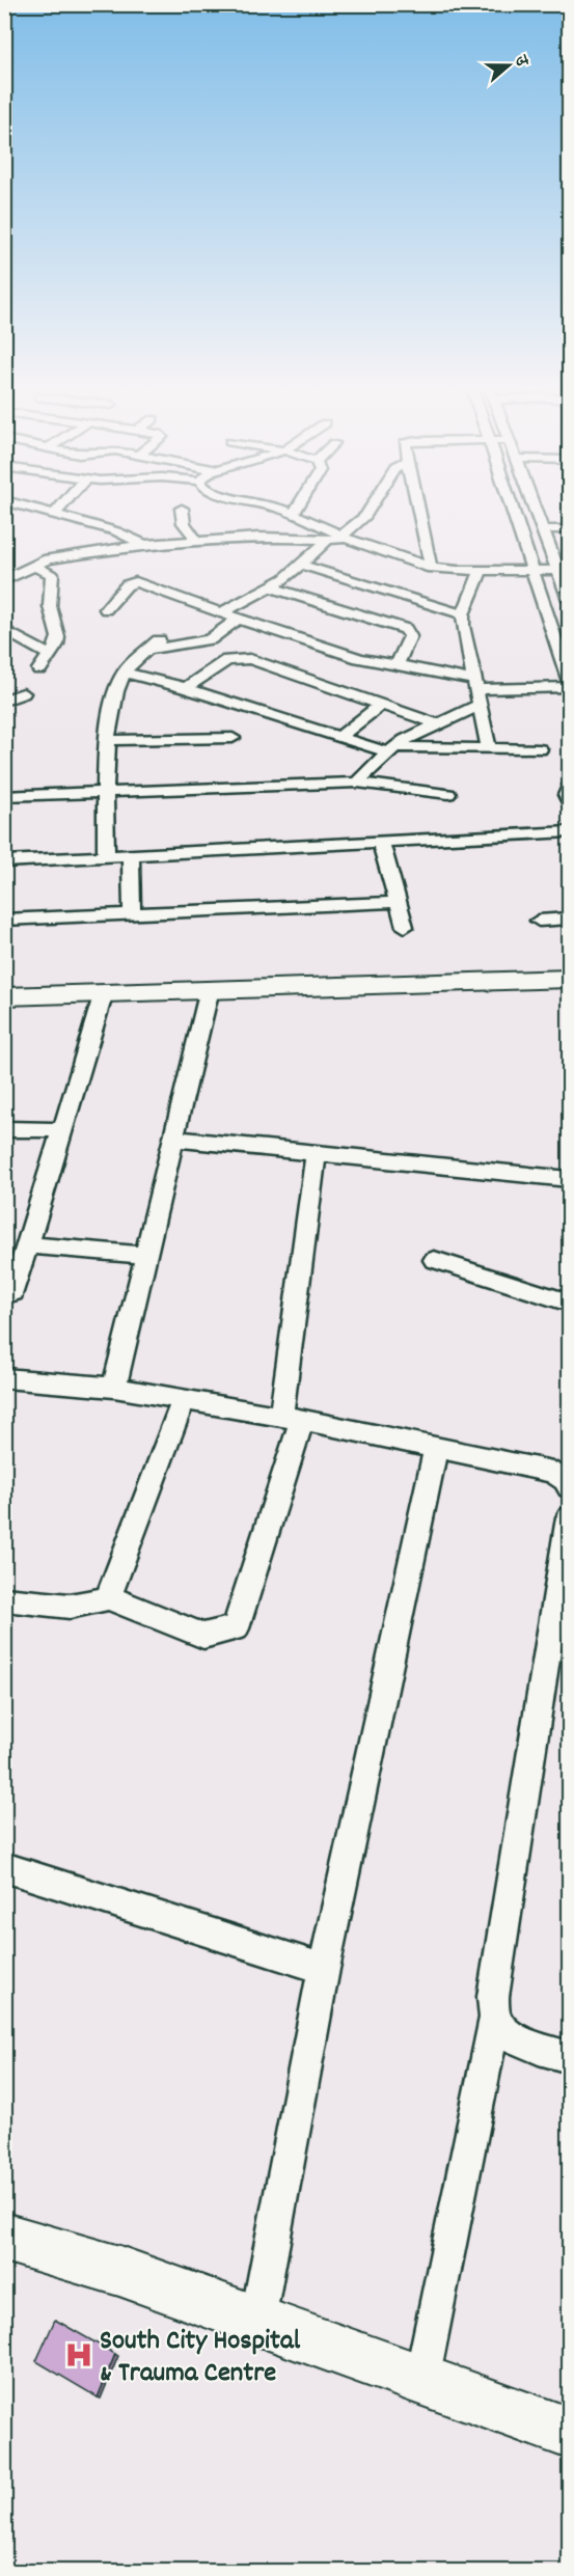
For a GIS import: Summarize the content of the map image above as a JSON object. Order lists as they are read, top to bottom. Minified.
{"places":{"hospital":["South City Hospital & Trauma Centre"]},"north":"right"}
